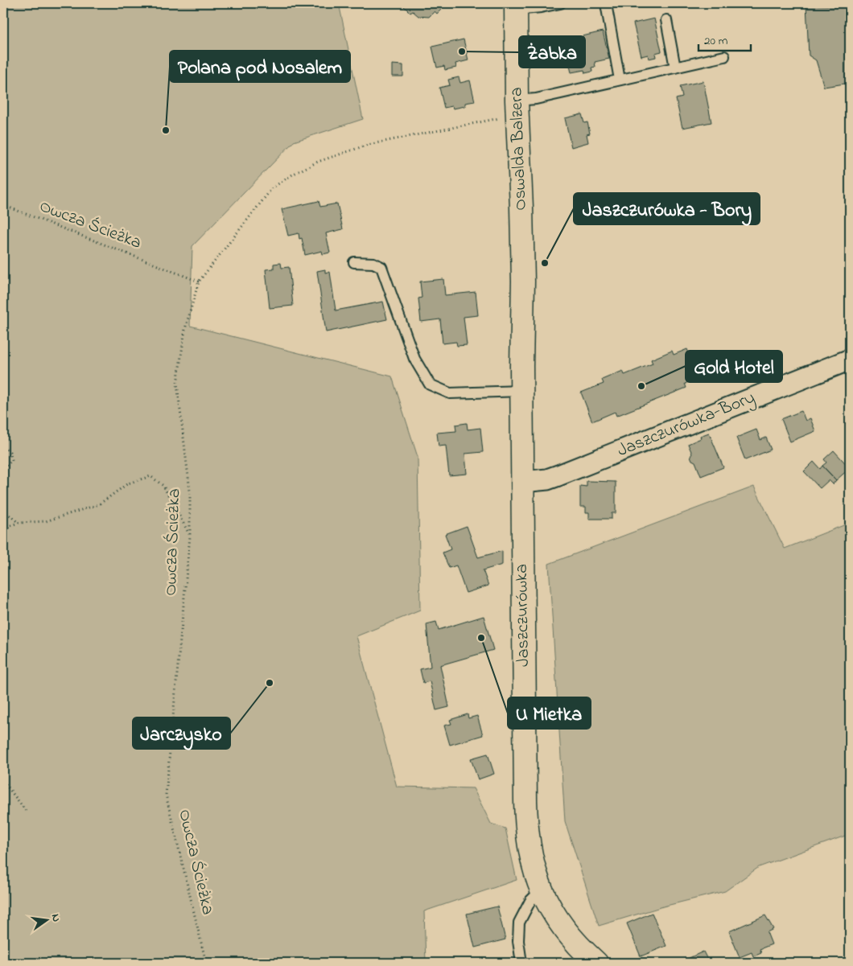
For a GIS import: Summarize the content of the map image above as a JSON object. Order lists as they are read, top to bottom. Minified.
{"streets":{"street":["Oswalda Balzera","Jaszczurówka-Bory","Jaszczurówka"],"path":["Owcza Ścieżka"]},"crossings":[["Oswalda Balzera","Jaszczurówka"],["Jaszczurówka-Bory","Jaszczurówka"]],"places":["Żabka","Polana pod Nosalem","Jaszczurówka - Bory","Gold Hotel","U Mietka","Jarczysko"],"scale_bar":"20 m","north":"right"}
